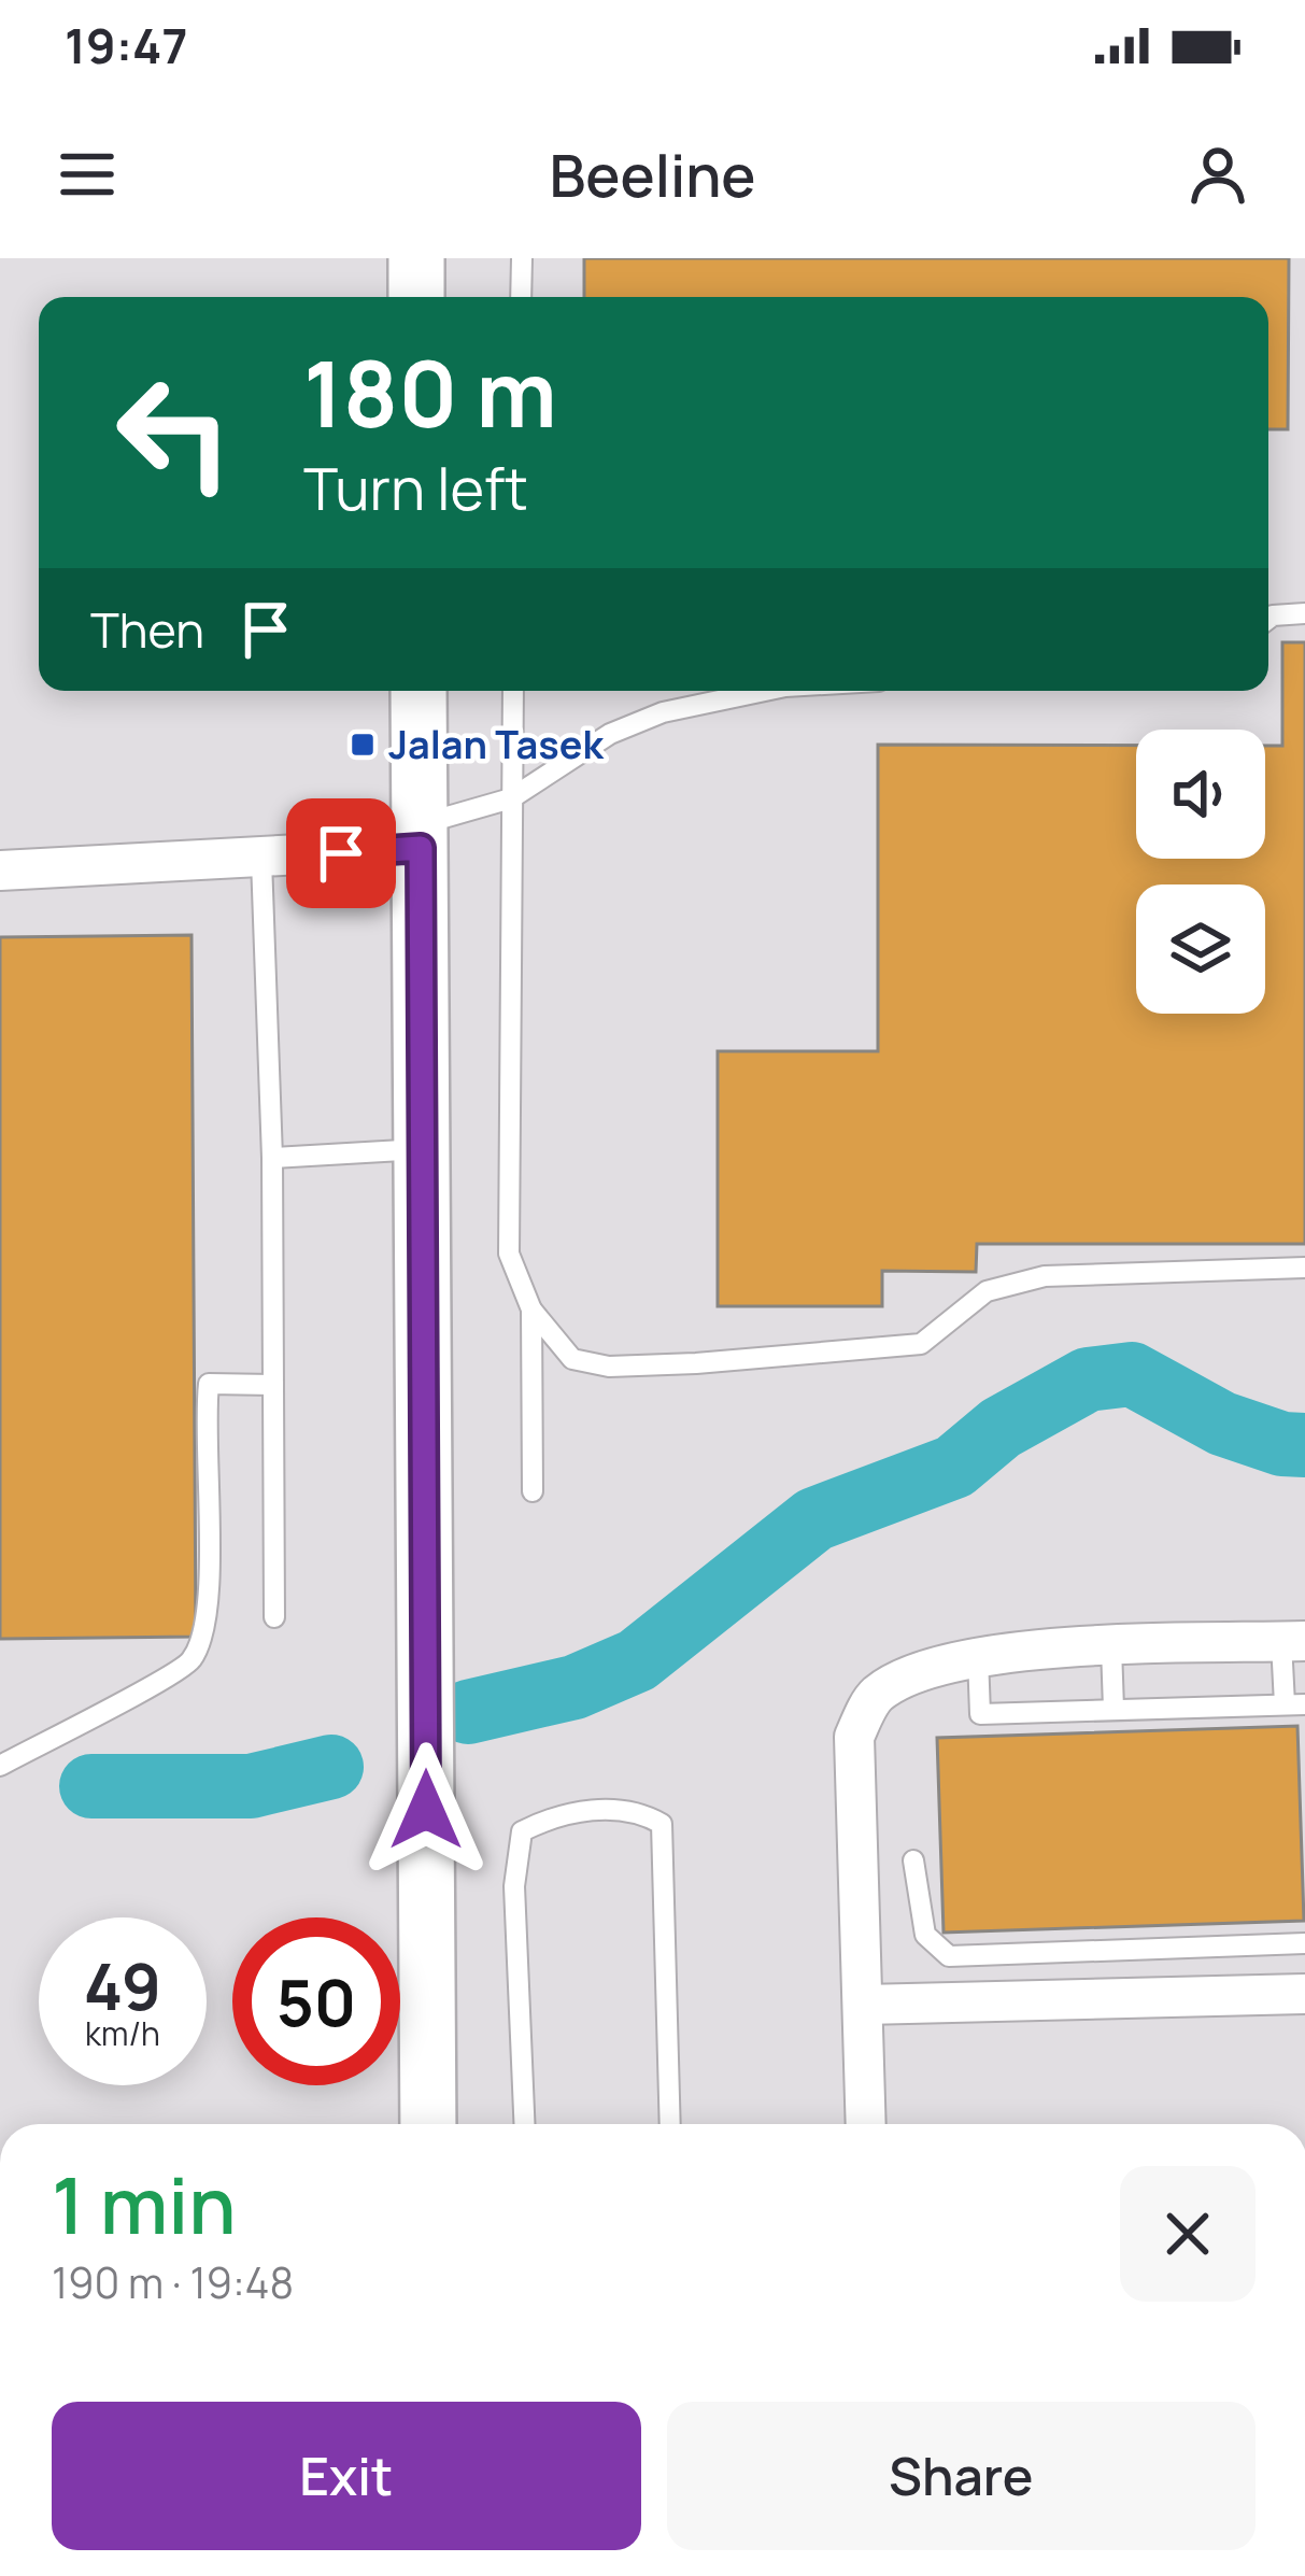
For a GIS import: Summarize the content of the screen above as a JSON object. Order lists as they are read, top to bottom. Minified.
{"places":{"transit":["Jalan Tasek"]},"page":{"status":"19:47","header":"Beeline","turn":["180 m","Turn left"],"then":"Then","speed":"49 km/h","limit":"50","heading":["1 min","190 m · 19:48"],"buttons":["Exit","Share"]}}
